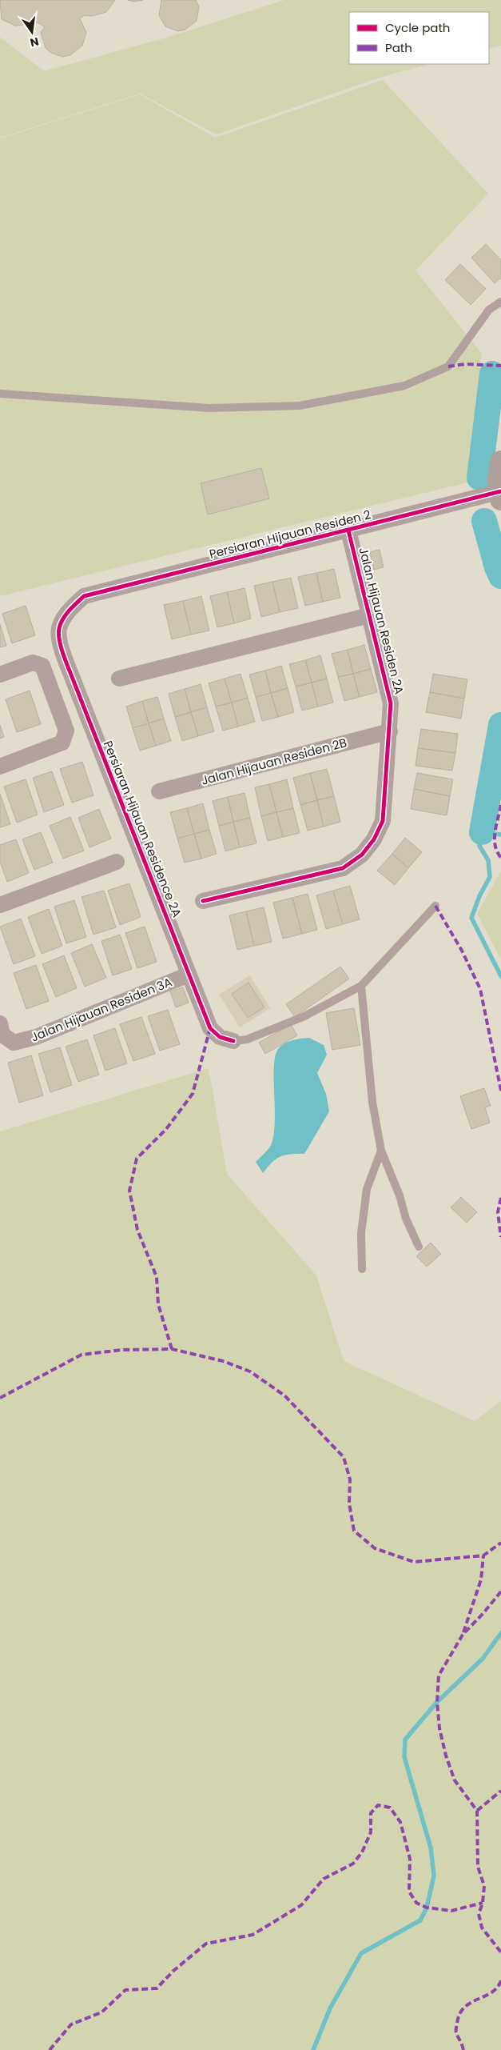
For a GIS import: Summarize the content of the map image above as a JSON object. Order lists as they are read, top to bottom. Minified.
{"streets":{"street":["Persiaran Hijauan Residen 2","Jalan Hijauan Residen 2A","Jalan Hijauan Residen 2B","Persiaran Hijauan Residence 2A","Jalan Hijauan Residen 3A"]},"crossings":[["Persiaran Hijauan Residen 2","Jalan Hijauan Residen 2A"],["Persiaran Hijauan Residen 2","Persiaran Hijauan Residence 2A"],["Jalan Hijauan Residen 2A","Jalan Hijauan Residen 2B"],["Persiaran Hijauan Residence 2A","Jalan Hijauan Residen 3A"]],"legend":["Cycle path","Path"],"north":"bottom"}
